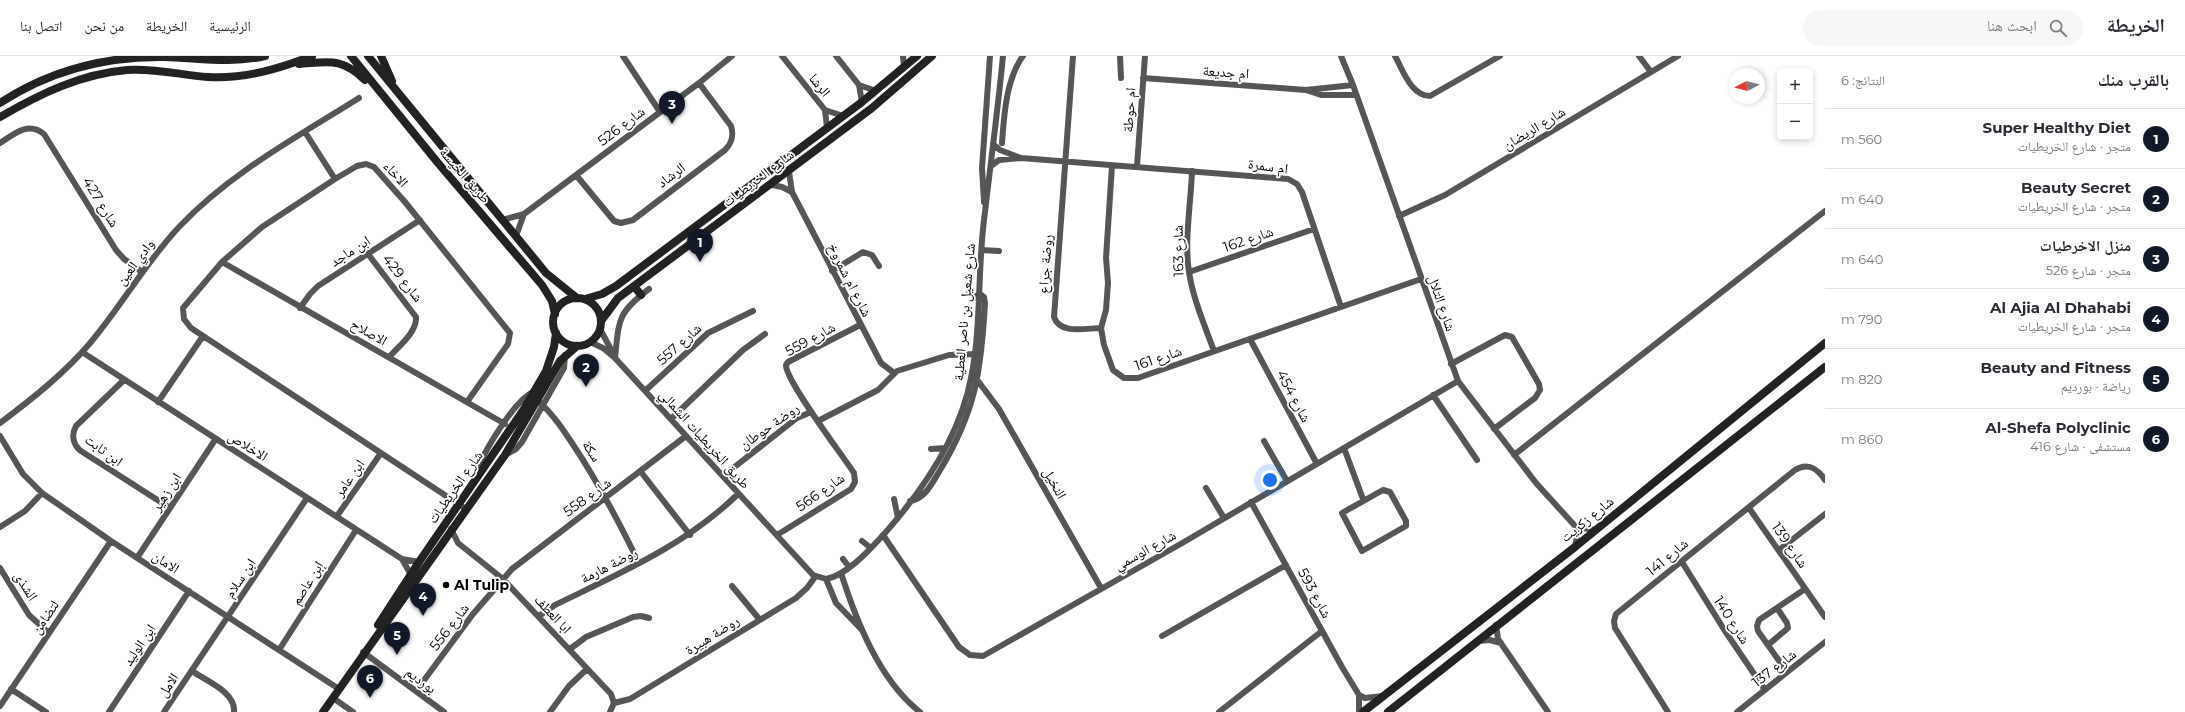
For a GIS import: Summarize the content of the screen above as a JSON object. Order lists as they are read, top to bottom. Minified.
{"streets":{"street":["ام جديعة","الرشا","ام حوطة","شارع 526","شارع الريضان","ام سمرة","الاخاء","طريق الخيسة","الرشاد","شارع الخريطيات","شارع 427","شارع 162","ابن ماجد","شارع 163","وادي العين","روضة جراع","شارع 429","شارع ام شمروخ","شارع التلال","شارع شعيل بن ناصر العطية","الاصلاح","شارع 559","شارع 557","شارع 161","شارع 454","روضة حوطان","طريق الخريطيات الشمالي","الاخلاص","ابن ثابت","سكة","ابن عامر","النخيل","ابن زهير","شارع 566","شارع 558","شارع زكريت","شارع 139","شارع الوسمي","شارع 141","الامان","روضة هارمة","ابن سلام","إبن عاصم","الشذى","شارع 593","ابا العطف","لتضامن","شارع 140","شارع 556","روضة هبيرة","ابن الوليد","شارع 137","بورديم","الامل"]},"crossings":[["ام جديعة","ام حوطة"],["ام جديعة","شارع التلال"],["الرشا","شارع الخريطيات"],["ام حوطة","ام سمرة"],["شارع 526","طريق الخيسة"],["شارع 526","الرشاد"],["شارع الريضان","شارع التلال"],["ام سمرة","شارع 162"],["ام سمرة","شارع 163"],["ام سمرة","روضة جراع"],["ام سمرة","شارع شعيل بن ناصر العطية"],["ام سمرة","شارع 161"],["الاخاء","شارع الخريطيات"],["الاخاء","ابن ماجد"],["الاخاء","الاصلاح"],["الاخاء","ابن عامر"],["طريق الخيسة","شارع الخريطيات"],["طريق الخيسة","طريق الخريطيات الشمالي"],["شارع الخريطيات","شارع ام شمروخ"],["شارع الخريطيات","طريق الخريطيات الشمالي"],["شارع الخريطيات","الاخلاص"],["شارع الخريطيات","سكة"],["شارع الخريطيات","الامان"],["شارع الخريطيات","بورديم"],["شارع 427","وادي العين"],["شارع 162","شارع 163"],["ابن ماجد","شارع 429"],["ابن ماجد","الاصلاح"],["شارع 163","شارع 161"],["وادي العين","الاخلاص"],["روضة جراع","شارع 161"],["شارع 429","الاصلاح"],["شارع ام شمروخ","شارع 559"],["شارع ام شمروخ","روضة حوطان"],["شارع التلال","شارع الوسمي"],["شارع شعيل بن ناصر العطية","روضة حوطان"],["شارع شعيل بن ناصر العطية","شارع الوسمي"],["شارع 559","روضة حوطان"],["شارع 559","شارع 566"],["شارع 557","طريق الخريطيات الشمالي"],["شارع 161","شارع 454"],["شارع 454","شارع الوسمي"],["روضة حوطان","طريق الخريطيات الشمالي"],["روضة حوطان","شارع 566"],["طريق الخريطيات الشمالي","شارع 566"],["طريق الخريطيات الشمالي","شارع 558"],["طريق الخريطيات الشمالي","روضة هارمة"],["الاخلاص","ابن ثابت"],["الاخلاص","ابن عامر"],["الاخلاص","ابن زهير"],["الاخلاص","ابن سلام"],["الاخلاص","إبن عاصم"],["ابن ثابت","ابن زهير"],["سكة","شارع 558"],["سكة","روضة هارمة"],["النخيل","شارع الوسمي"],["ابن زهير","الامان"],["شارع 558","ابا العطف"],["شارع 558","شارع 556"],["شارع 139","شارع 141"],["شارع الوسمي","شارع 593"],["شارع 141","شارع 140"],["الامان","ابن سلام"],["الامان","إبن عاصم"],["الامان","لتضامن"],["الامان","ابن الوليد"],["روضة هارمة","ابا العطف"],["ابن سلام","الامل"],["الشذى","لتضامن"],["ابا العطف","شارع 556"],["ابا العطف","روضة هبيرة"],["شارع 140","شارع 137"],["شارع 556","بورديم"]],"places":["Al Tulip"],"north":"left","page":{"header":"الخريطة","search":"ابحث هنا","nav":["الرئيسية","الخريطة","من نحن","اتصل بنا"],"heading":["بالقرب منك","النتائج: 6"],"map_buttons":["+","−"],"pins":["3","1","2","4","5","6"],"list":[{"mark":"1","name":"Super Healthy Diet","note":"متجر · شارع الخريطيات","value":"560 m"},{"mark":"2","name":"Beauty Secret","note":"متجر · شارع الخريطيات","value":"640 m"},{"mark":"3","name":"منزل الاخرطيات","note":"متجر · شارع 526","value":"640 m"},{"mark":"4","name":"Al Ajia Al Dhahabi","note":"متجر · شارع الخريطيات","value":"790 m"},{"mark":"5","name":"Beauty and Fitness","note":"رياضة · بورديم","value":"820 m"},{"mark":"6","name":"Al-Shefa Polyclinic","note":"مستشفى · شارع 416","value":"860 m"}]}}
